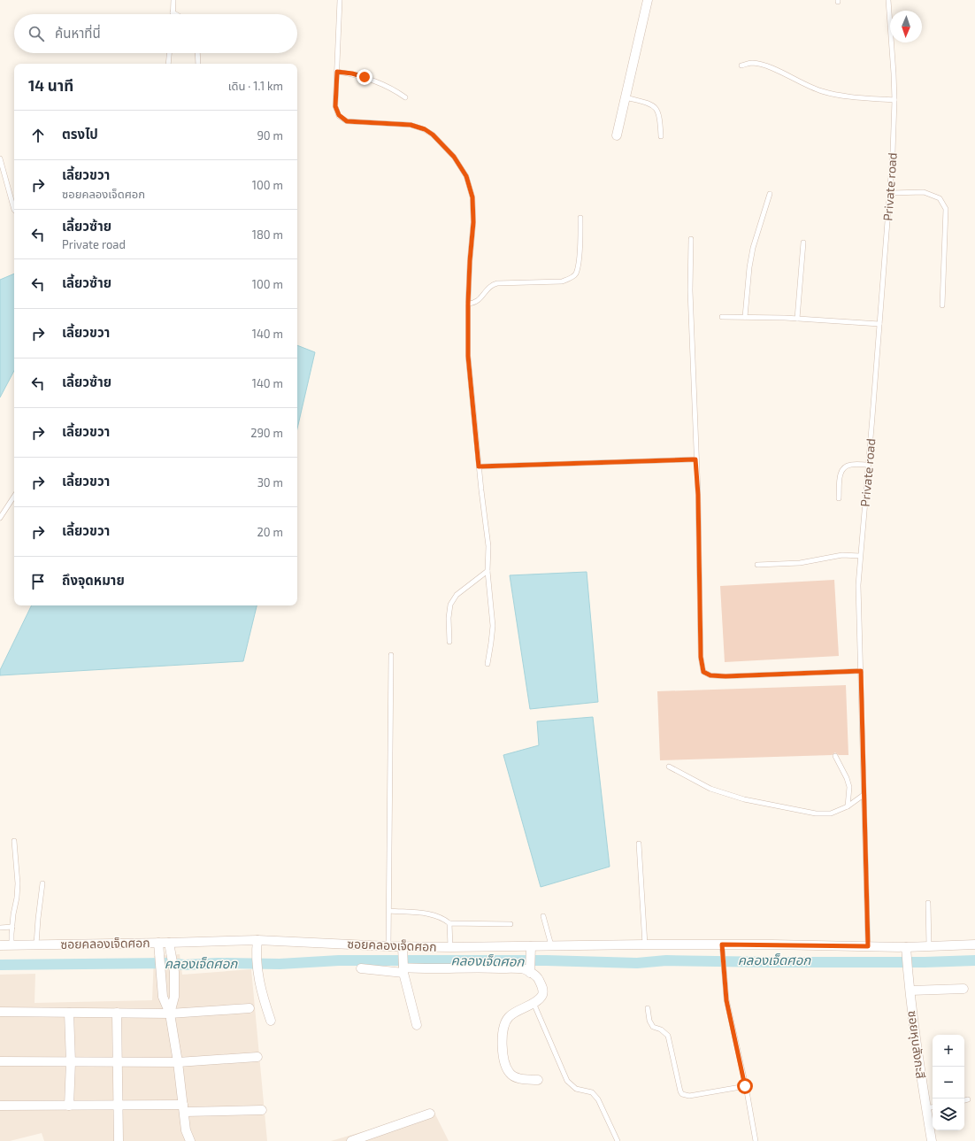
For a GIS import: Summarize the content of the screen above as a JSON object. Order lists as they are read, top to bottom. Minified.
{"streets":{"street":["ซอยคลองเจ็ดศอก","ซอยหุบสังกะสี"],"lane":["Private road"]},"crossings":[["Private road","ซอยคลองเจ็ดศอก"],["ซอยคลองเจ็ดศอก","ซอยหุบสังกะสี"]],"water":["คลองเจ็ดศอก"],"north":"bottom","page":{"search":"ค้นหาที่นี่","heading":["14 นาที","เดิน · 1.1 km"],"list":[["ตรงไป","90 m"],["เลี้ยวขวา","ซอยคลองเจ็ดศอก","100 m"],["เลี้ยวซ้าย","Private road","180 m"],["เลี้ยวซ้าย","100 m"],["เลี้ยวขวา","140 m"],["เลี้ยวซ้าย","140 m"],["เลี้ยวขวา","290 m"],["เลี้ยวขวา","30 m"],["เลี้ยวขวา","20 m"],"ถึงจุดหมาย"],"map_buttons":["+","−"]}}
